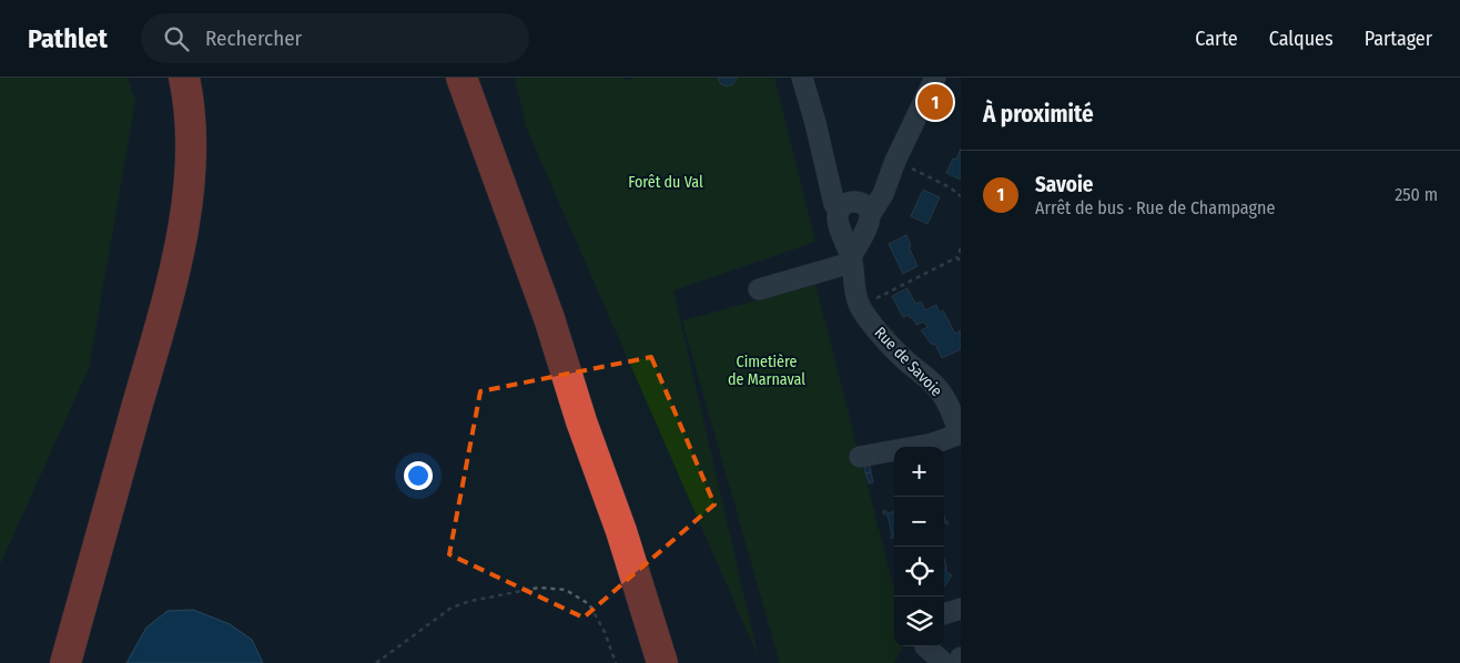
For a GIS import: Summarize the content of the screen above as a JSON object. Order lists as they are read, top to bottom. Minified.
{"streets":{"street":["Rue de Savoie"]},"parks":["Forêt du Val","Cimetière de Marnaval"],"page":{"header":"Pathlet","search":"Rechercher","nav":["Carte","Calques","Partager"],"heading":"À proximité","pins":"1","list":[{"mark":"1","name":"Savoie","note":"Arrêt de bus · Rue de Champagne","value":"250 m"}],"map_buttons":["+","−"]}}
